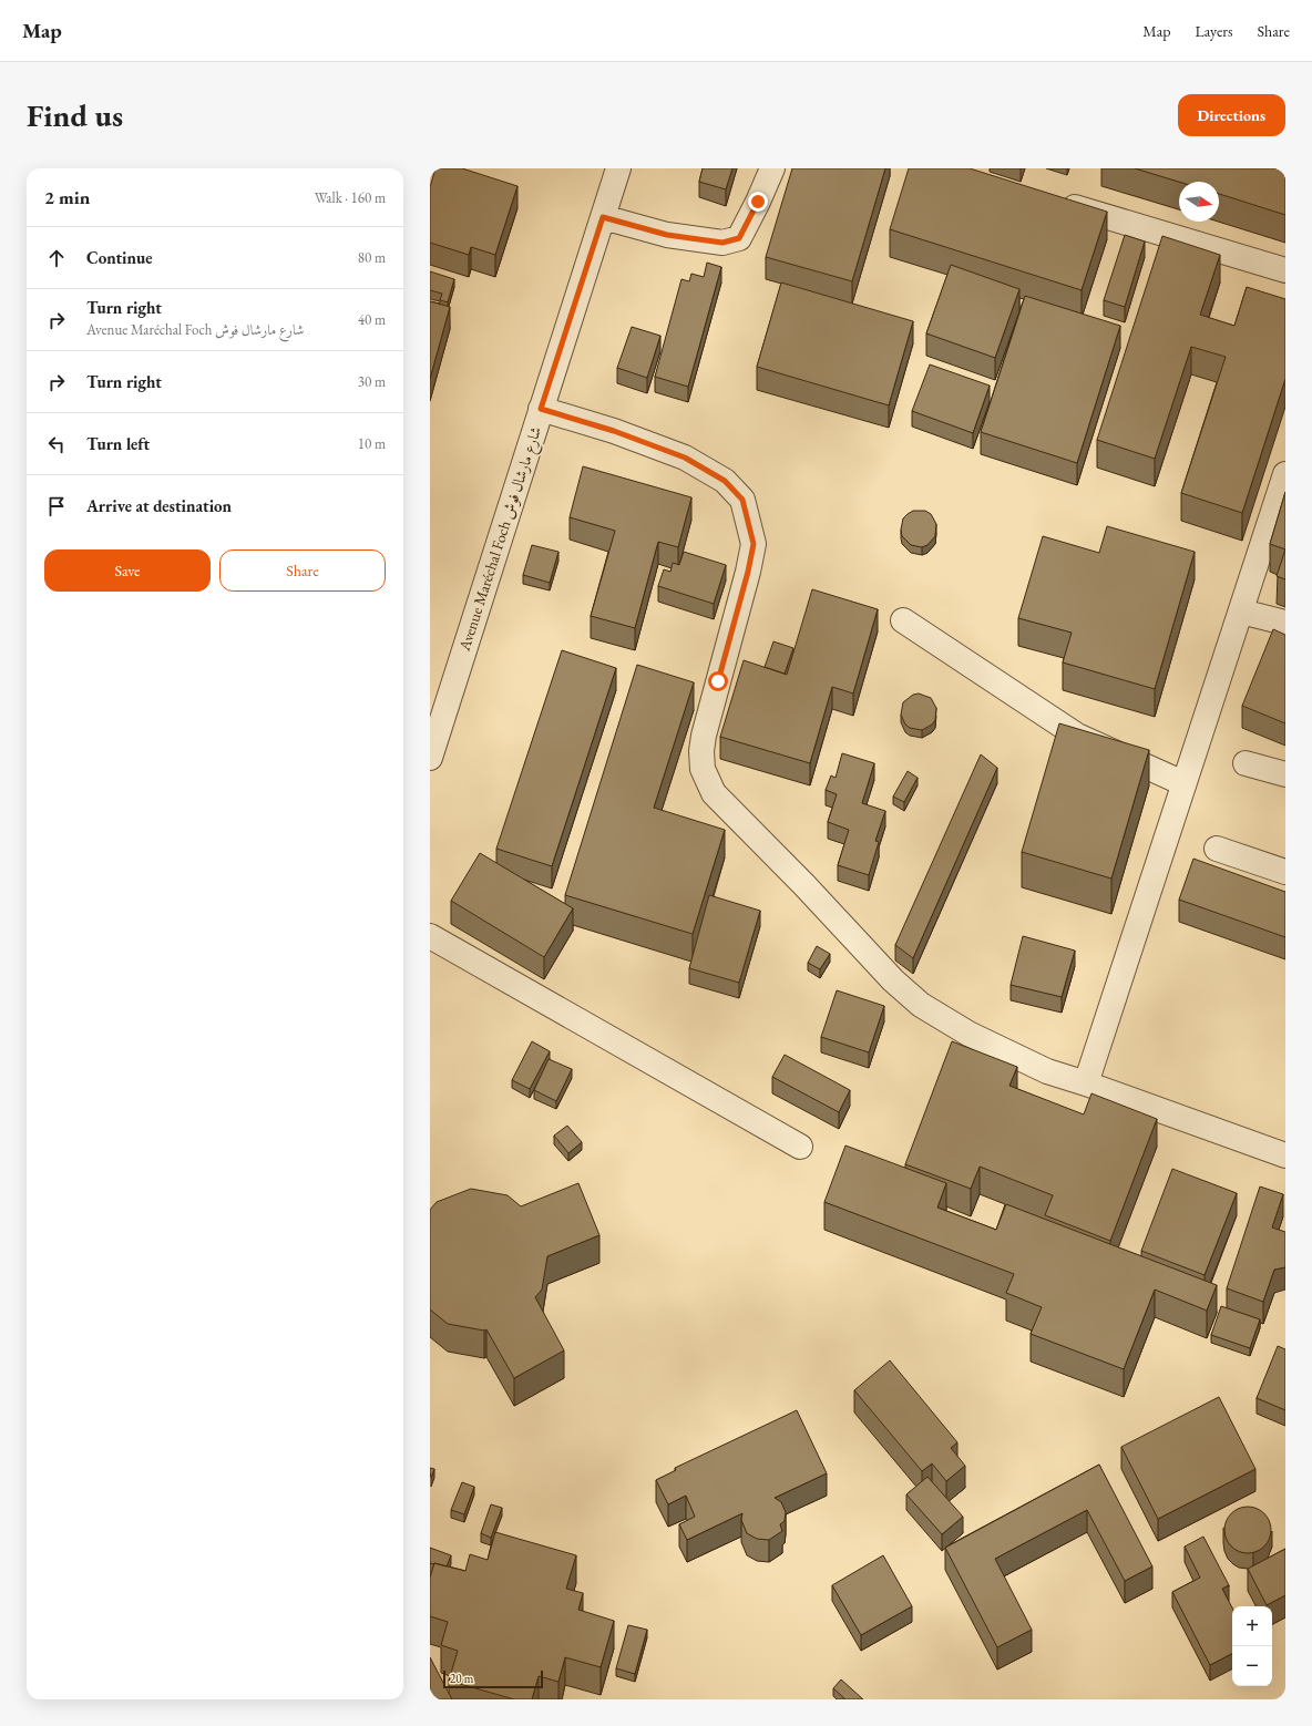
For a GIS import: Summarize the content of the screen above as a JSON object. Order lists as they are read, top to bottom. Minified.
{"streets":{"street":["Avenue Maréchal Foch شارع مارشال فوش"]},"scale_bar":"20 m","north":"right","page":{"header":"Map","nav":["Map","Layers","Share"],"buttons":["Directions",["Save","Share"]],"title":"Find us","heading":["2 min","Walk · 160 m"],"list":[["Continue","80 m"],["Turn right","Avenue Maréchal Foch شارع مارشال فوش","40 m"],["Turn right","30 m"],["Turn left","10 m"],"Arrive at destination"],"map_buttons":["+","−"],"scale":"20 m"}}
